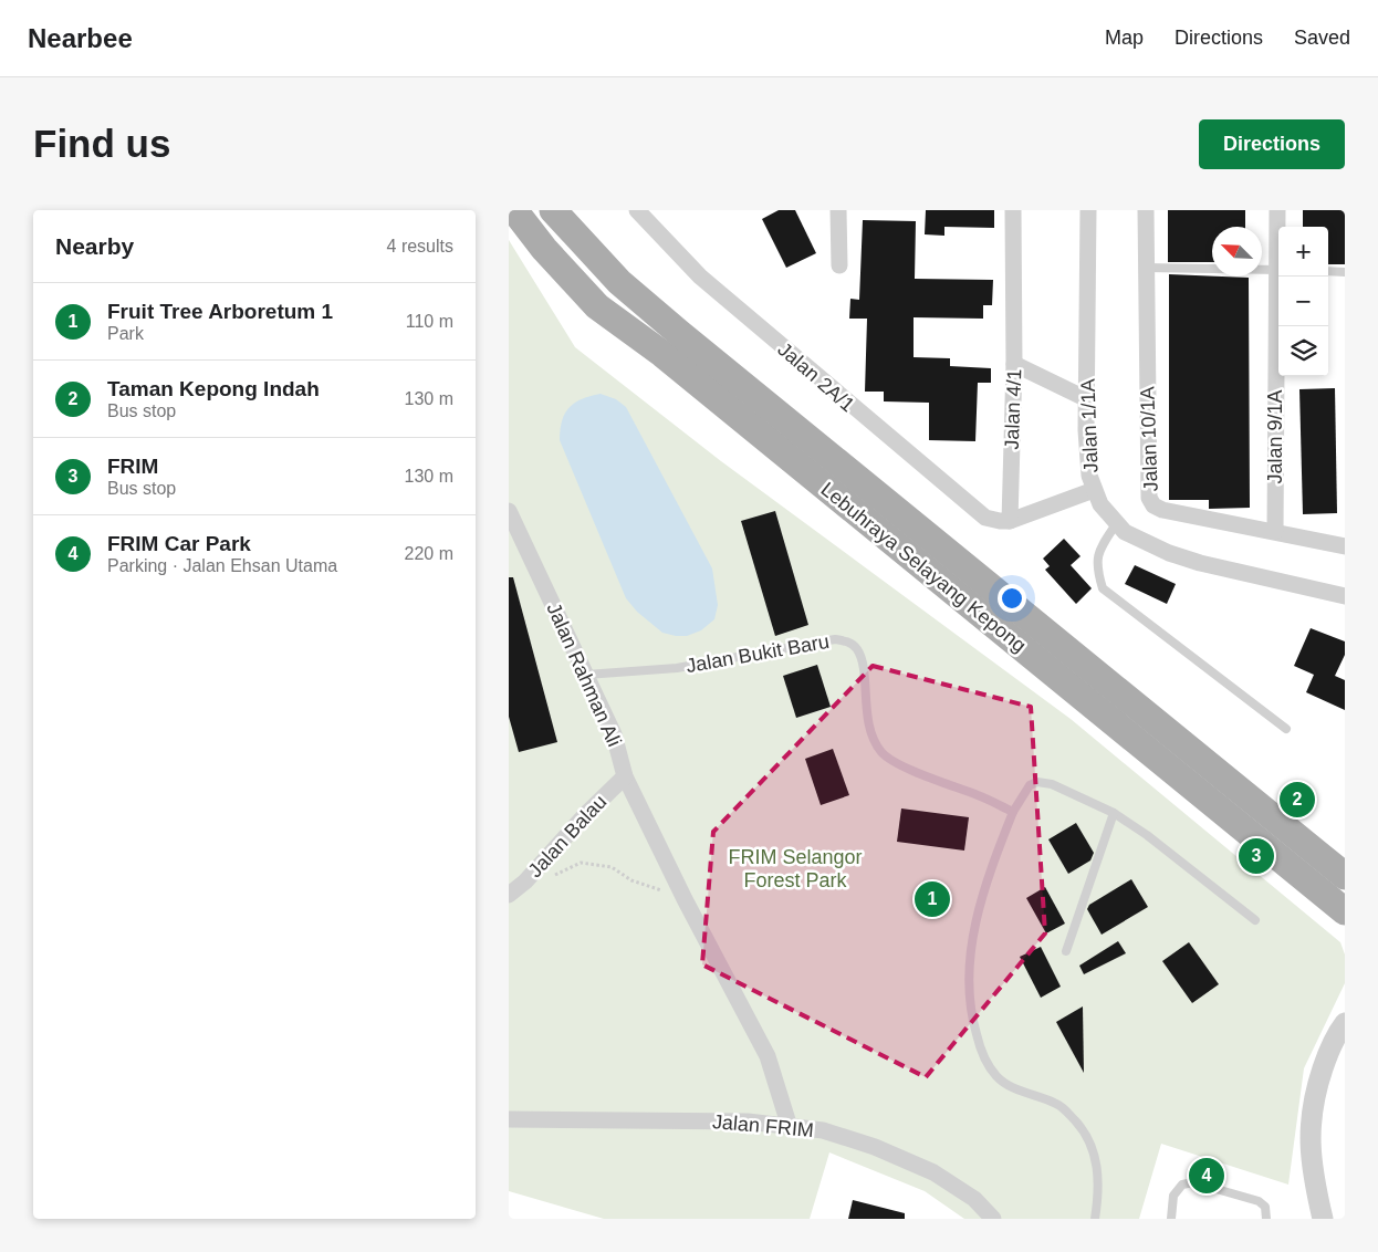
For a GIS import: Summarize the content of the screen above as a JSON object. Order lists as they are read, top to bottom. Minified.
{"streets":{"main road":["Lebuhraya Selayang Kepong"],"street":["Jalan 2A/1","Jalan 4/1","Jalan 1/1A","Jalan 9/1A","Jalan 10/1A","Jalan Rahman Ali","Jalan Balau","Jalan FRIM"],"lane":["Jalan Bukit Baru"]},"crossings":[["Jalan 2A/1","Jalan 4/1"],["Jalan 9/1A","Jalan 10/1A"],["Jalan Bukit Baru","Jalan Rahman Ali"],["Jalan Rahman Ali","Jalan Balau"],["Jalan Rahman Ali","Jalan FRIM"]],"parks":["FRIM Selangor Forest Park"],"north":"top left","page":{"header":"Nearbee","nav":["Map","Directions","Saved"],"buttons":"Directions","title":"Find us","heading":["Nearby","4 results"],"map_buttons":["+","−"],"list":[{"mark":"1","name":"Fruit Tree Arboretum 1","note":"Park","value":"110 m"},{"mark":"2","name":"Taman Kepong Indah","note":"Bus stop","value":"130 m"},{"mark":"3","name":"FRIM","note":"Bus stop","value":"130 m"},{"mark":"4","name":"FRIM Car Park","note":"Parking · Jalan Ehsan Utama","value":"220 m"}],"pins":["2","3","1","4"]}}
